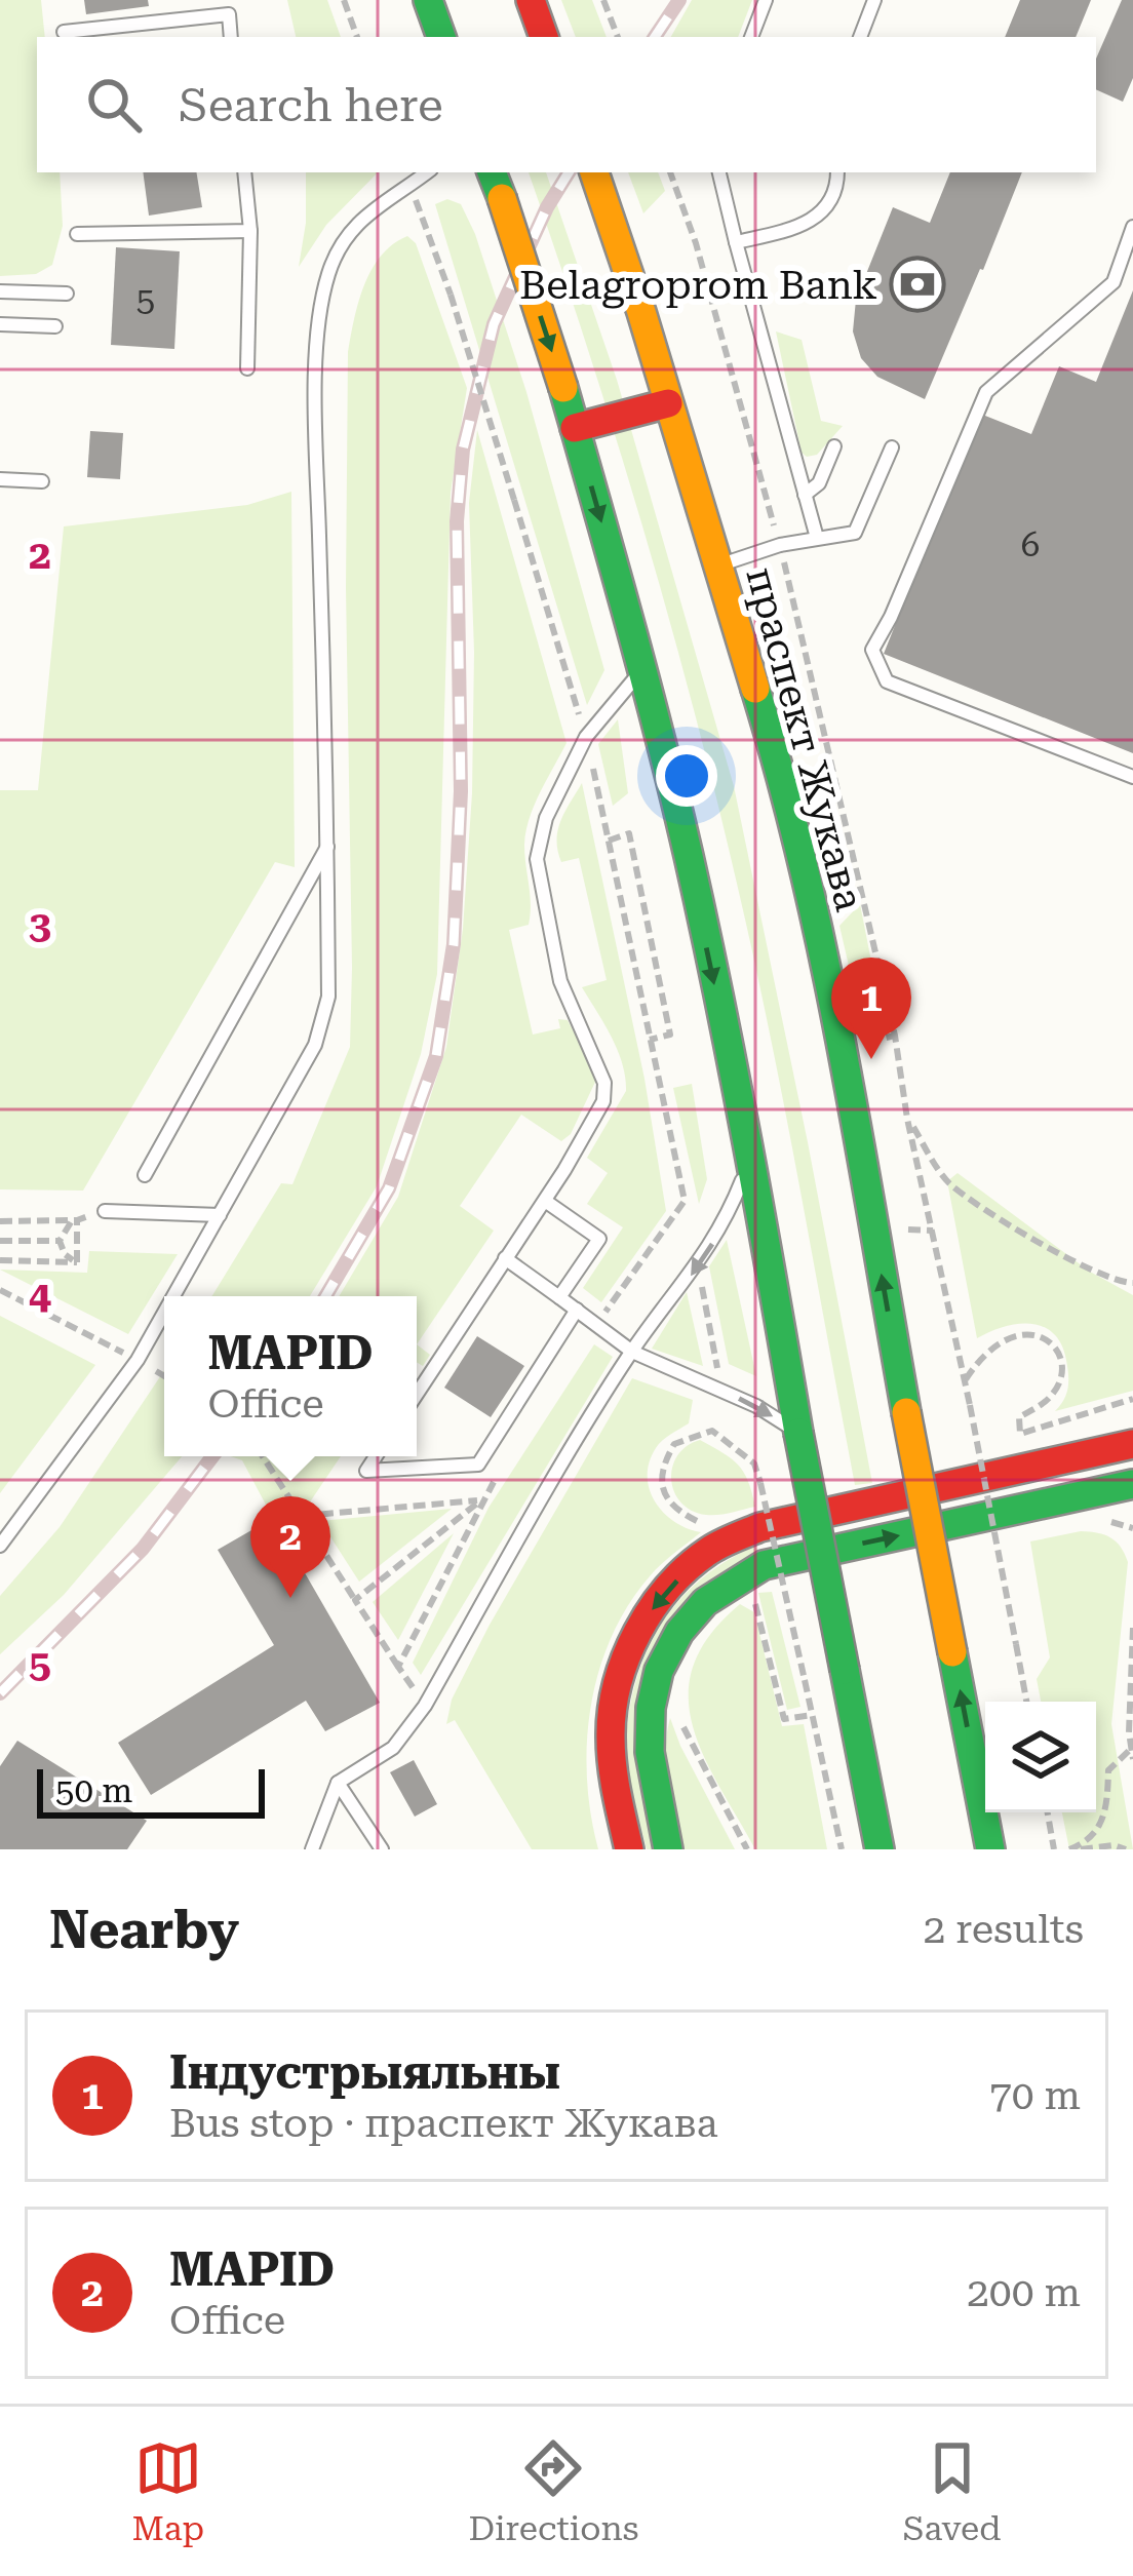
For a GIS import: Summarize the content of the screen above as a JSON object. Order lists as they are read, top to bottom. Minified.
{"streets":{"main road":["праспект Жукава"]},"places":{"bank":["Belagroprom Bank"]},"house_numbers":["5","6"],"scale_bar":"50 m","page":{"search":"Search here","pins":["1","2"],"popup":["MAPID","Office"],"scale":"50 m","heading":["Nearby","2 results"],"list":[{"mark":"1","name":"Індустрыяльны","note":"Bus stop · праспект Жукава","value":"70 m"},{"mark":"2","name":"MAPID","note":"Office","value":"200 m"}],"nav":["Map","Directions","Saved"]},"grid":{"rows":["2","3","4","5"]}}
